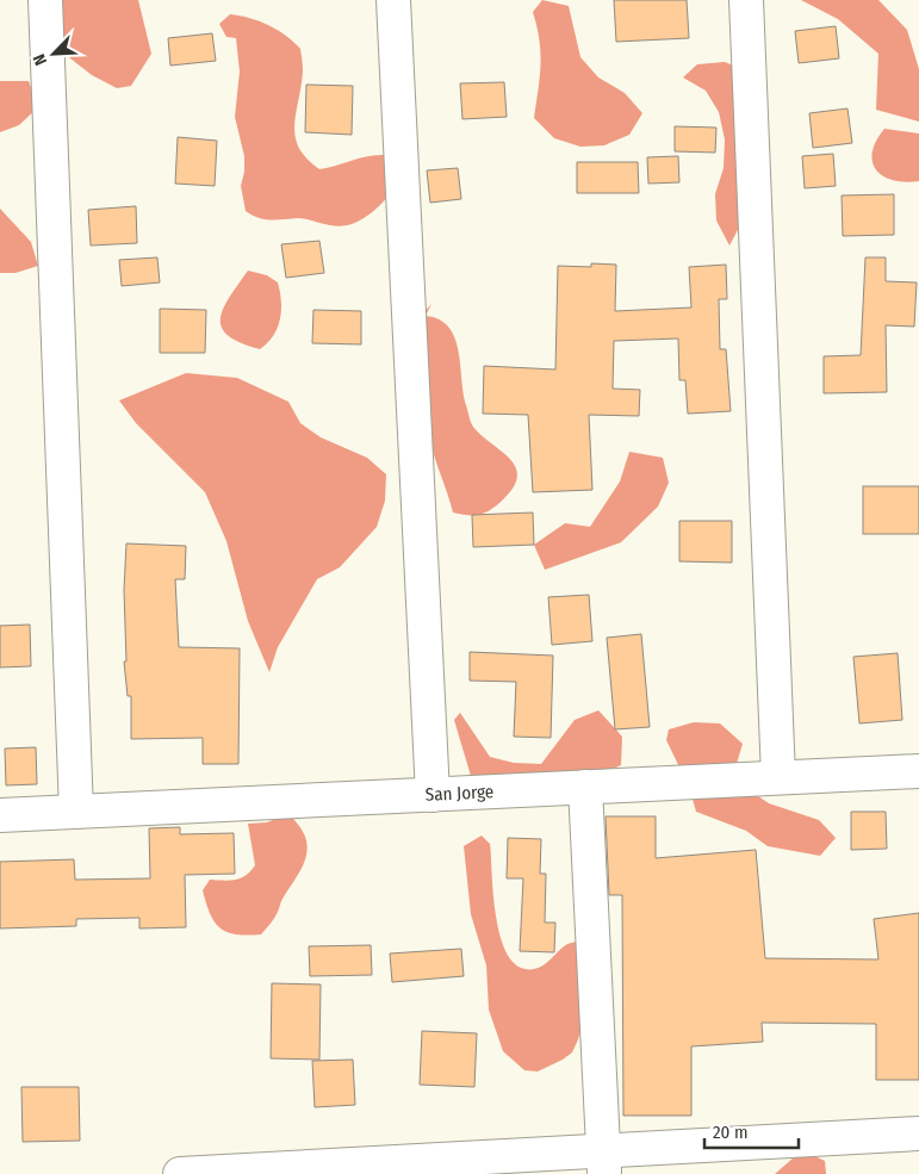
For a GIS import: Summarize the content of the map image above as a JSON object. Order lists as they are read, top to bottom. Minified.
{"streets":{"street":["San Jorge"]},"scale_bar":"20 m","north":"bottom left"}
